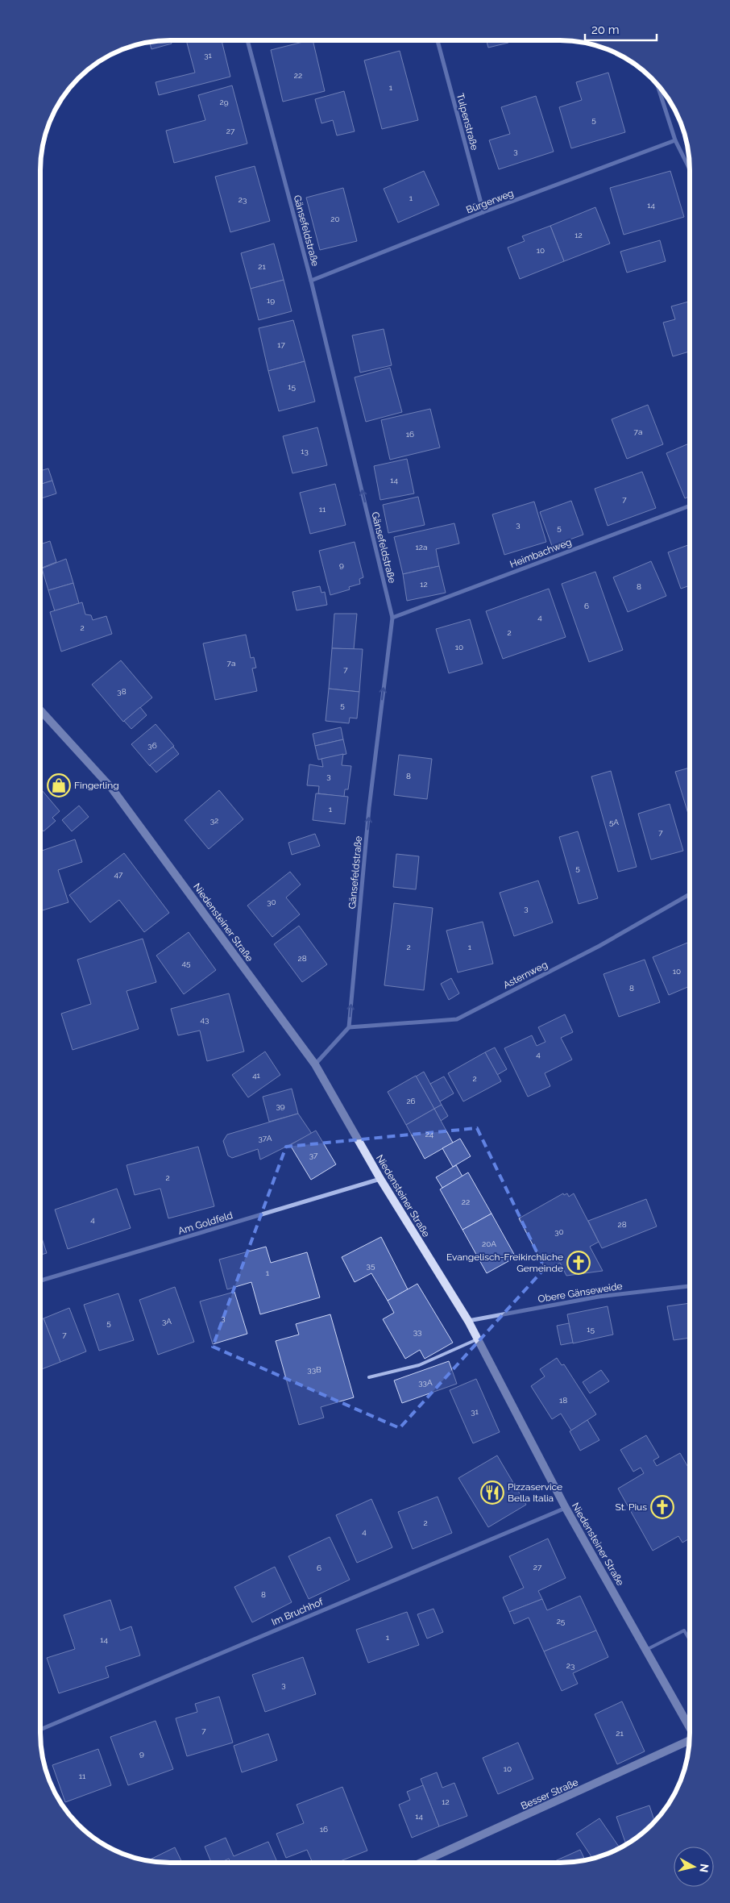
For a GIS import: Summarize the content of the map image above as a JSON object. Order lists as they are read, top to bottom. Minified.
{"streets":{"main road":["Niedensteiner Straße","Besser Straße"],"street":["Tulpenstraße","Bürgerweg","Gänsefeldstraße","Heimbachweg","Asternweg","Am Goldfeld","Obere Gänseweide","Im Bruchhof"]},"crossings":[["Tulpenstraße","Bürgerweg"],["Bürgerweg","Gänsefeldstraße"],["Gänsefeldstraße","Heimbachweg"],["Gänsefeldstraße","Asternweg"],["Niedensteiner Straße","Am Goldfeld"],["Niedensteiner Straße","Obere Gänseweide"],["Niedensteiner Straße","Im Bruchhof"]],"one_way":["Gänsefeldstraße"],"places":{"shop":["Fingerling"],"church":["Evangelisch-Freikirchliche Gemeinde","St. Pius"],"restaurant":["Pizzaservice Bella Italia"]},"house_numbers":["31","22","1","29","5","27","3","1","23","14","20","12","10","21","19","17","15","7a","16","13","14","7","11","3","5","12a","9","12","8","6","4","2","2","10","7a","7","38","5","36","3","8","1","32","5A","7","5","47","30","3","2","1","28","45","10","8","43","4","41","2","26","39","24","37A","37","2","22","4","28","30","20A","35","1","3","3A","5","15","33","7","33B","33A","18","31","2","4","27","6","8","25","1","14","23","3","7","21","9","10","11","12","14","16"],"scale_bar":"20 m","north":"right"}
